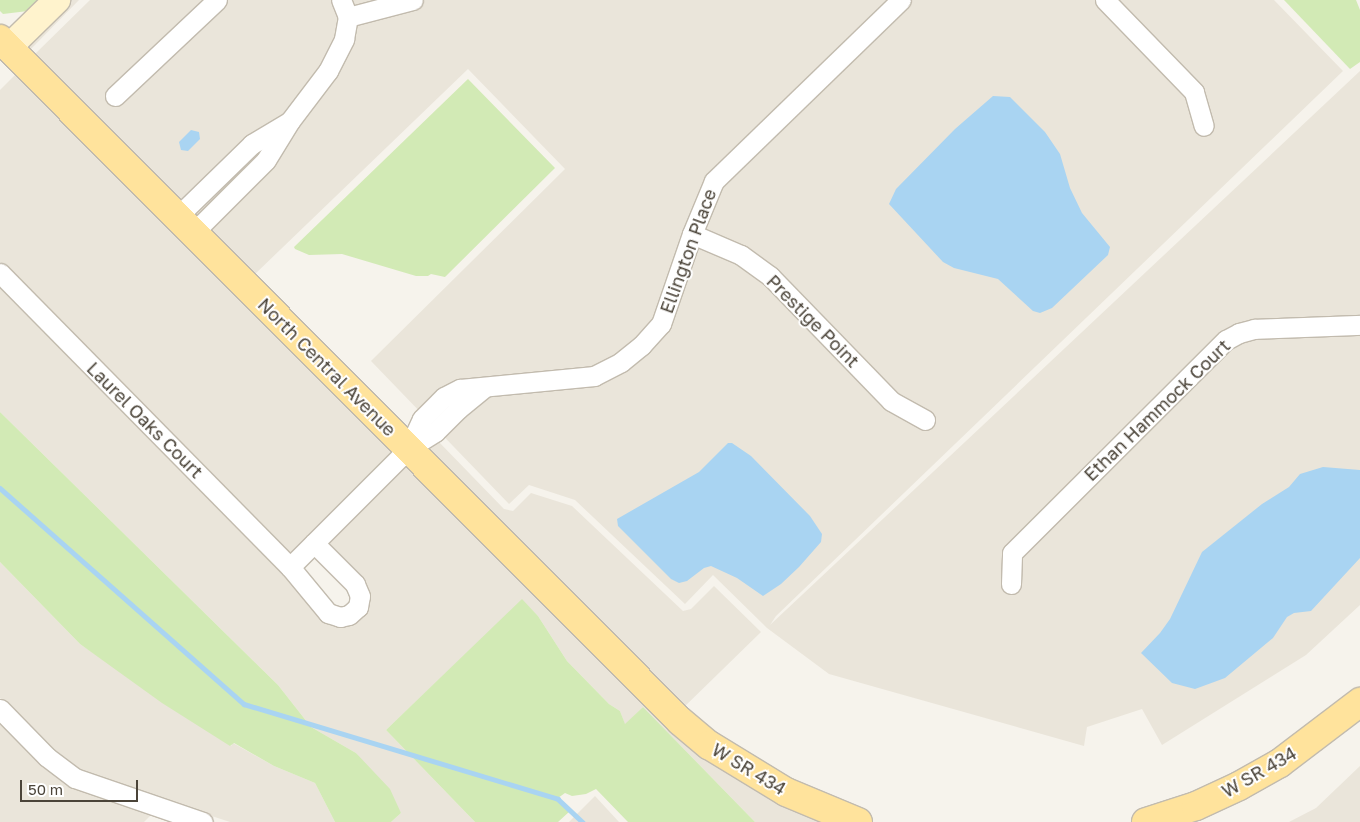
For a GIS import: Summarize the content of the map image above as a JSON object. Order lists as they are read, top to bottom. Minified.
{"streets":{"main road":["North Central Avenue","W SR 434"],"street":["Ellington Place","Prestige Point","Ethan Hammock Court","Laurel Oaks Court"]},"crossings":[["Ellington Place","Prestige Point"],["Ellington Place","North Central Avenue"],["North Central Avenue","W SR 434"]],"scale_bar":"50 m"}
